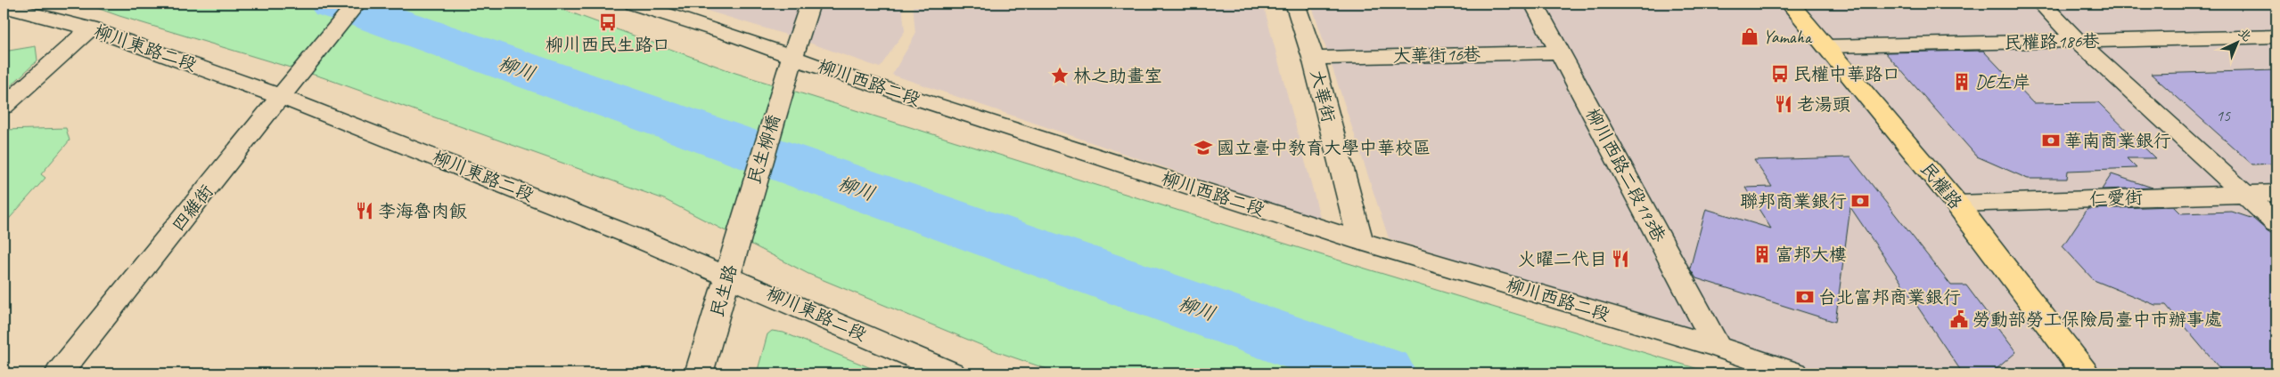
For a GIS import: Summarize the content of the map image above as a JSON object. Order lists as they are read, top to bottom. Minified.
{"streets":{"main road":["民權路"],"street":["民權路186巷","柳川東路二段","大華街16巷","柳川西路二段","大華街","民生柳橋","柳川西路二段193巷","仁愛街","四維街","民生路"]},"crossings":[["民權路186巷","民權路"],["柳川東路二段","四維街"],["柳川東路二段","民生路"],["大華街16巷","大華街"],["大華街16巷","柳川西路二段193巷"],["柳川西路二段","大華街"],["柳川西路二段","民生柳橋"],["柳川西路二段","柳川西路二段193巷"],["民生柳橋","民生路"],["民權路","仁愛街"]],"water":["柳川"],"places":{"bus stop":["柳川西民生路口","民權中華路口"],"shop":["Yamaha"],"place":["林之助畫室"],"building":["DE左岸","富邦大樓"],"restaurant":["老湯頭","李海魯肉飯","火曜二代目"],"bank":["華南商業銀行","聯邦商業銀行","台北富邦商業銀行"],"school or university":["國立臺中教育大學中華校區"],"public building":["勞動部勞工保險局臺中市辦事處"]},"house_numbers":["15"],"north":"top right"}
